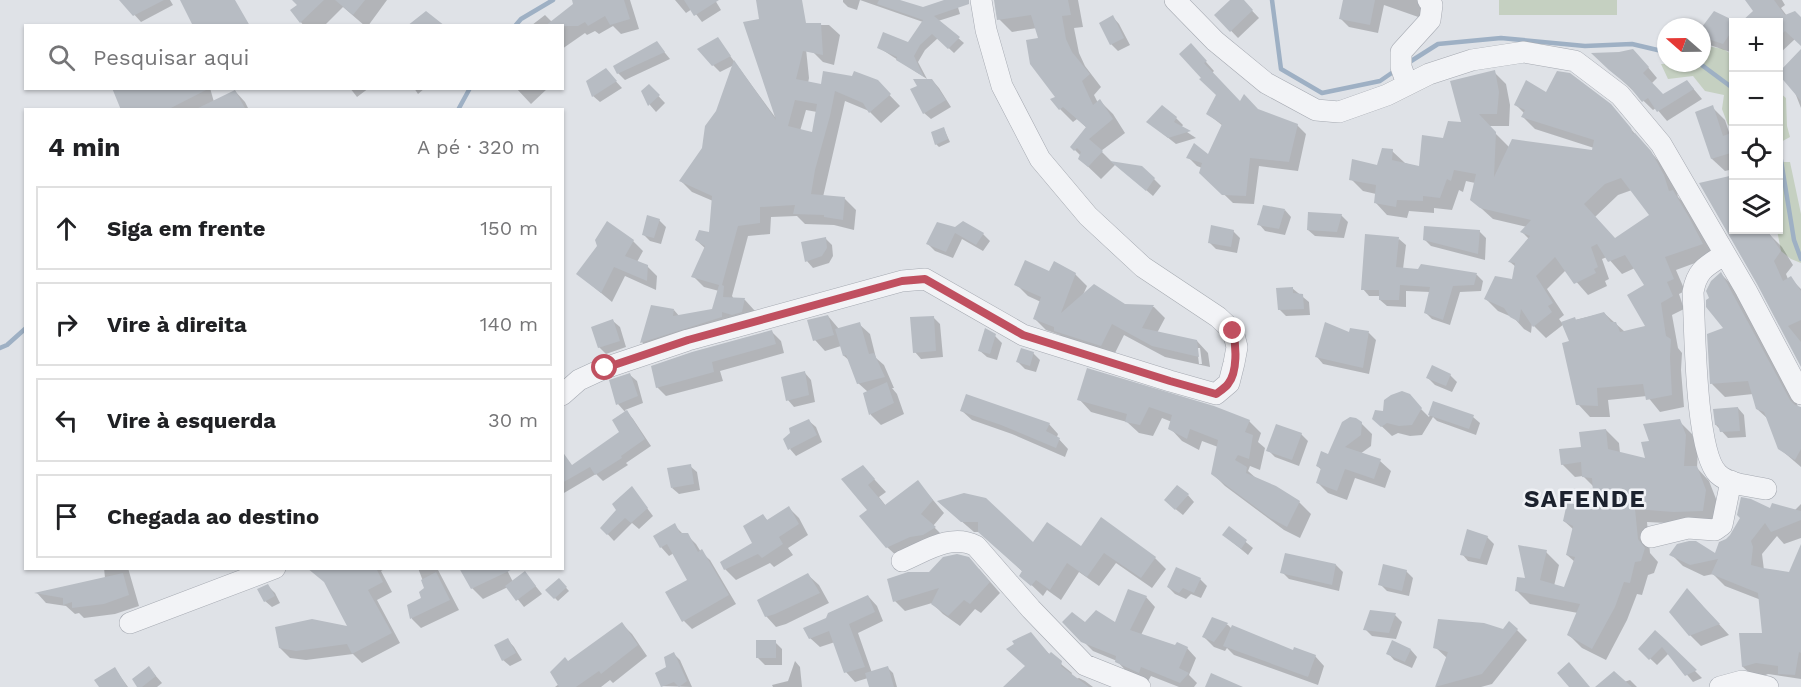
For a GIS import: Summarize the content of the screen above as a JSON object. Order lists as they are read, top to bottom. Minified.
{"districts":["SAFENDE"],"north":"left","page":{"map_buttons":["+","−"],"search":"Pesquisar aqui","heading":["4 min","A pé · 320 m"],"list":[["Siga em frente","150 m"],["Vire à direita","140 m"],["Vire à esquerda","30 m"],"Chegada ao destino"]}}
